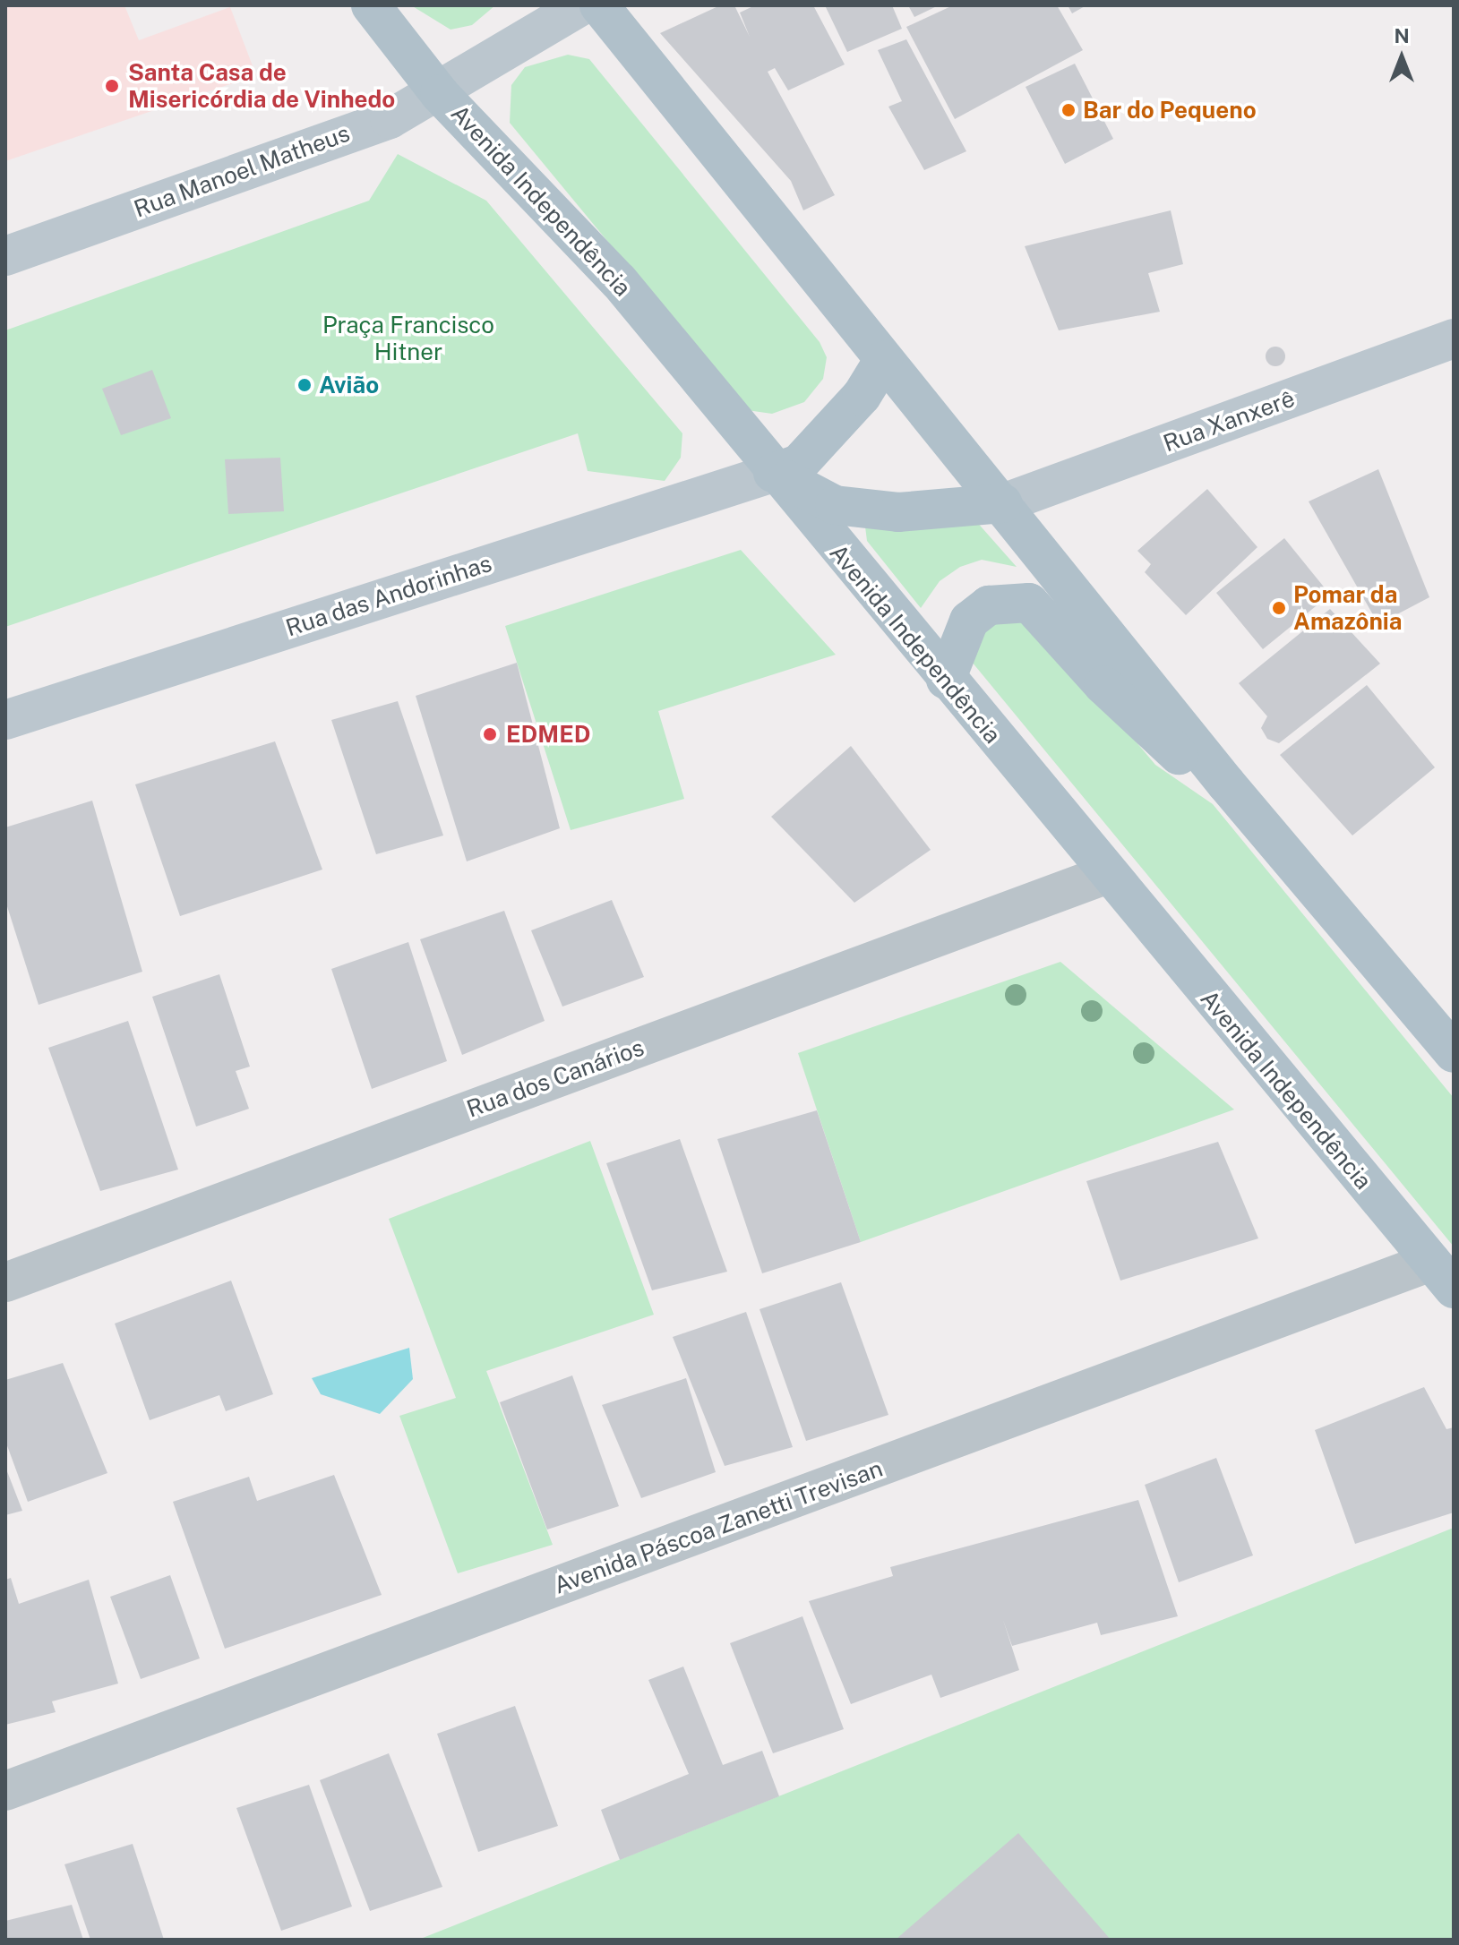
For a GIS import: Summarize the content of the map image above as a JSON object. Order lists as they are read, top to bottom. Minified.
{"streets":{"main road":["Rua Manoel Matheus","Avenida Independência","Rua Xanxerê","Rua das Andorinhas"],"street":["Rua dos Canários","Avenida Páscoa Zanetti Trevisan"]},"crossings":[["Rua Manoel Matheus","Avenida Independência"],["Avenida Independência","Rua das Andorinhas"],["Avenida Independência","Rua dos Canários"],["Avenida Independência","Avenida Páscoa Zanetti Trevisan"]],"parks":["Praça Francisco Hitner"],"places":["Santa Casa de Misericórdia de Vinhedo","Bar do Pequeno","Avião","Pomar da Amazônia","EDMED"],"north":"top"}
